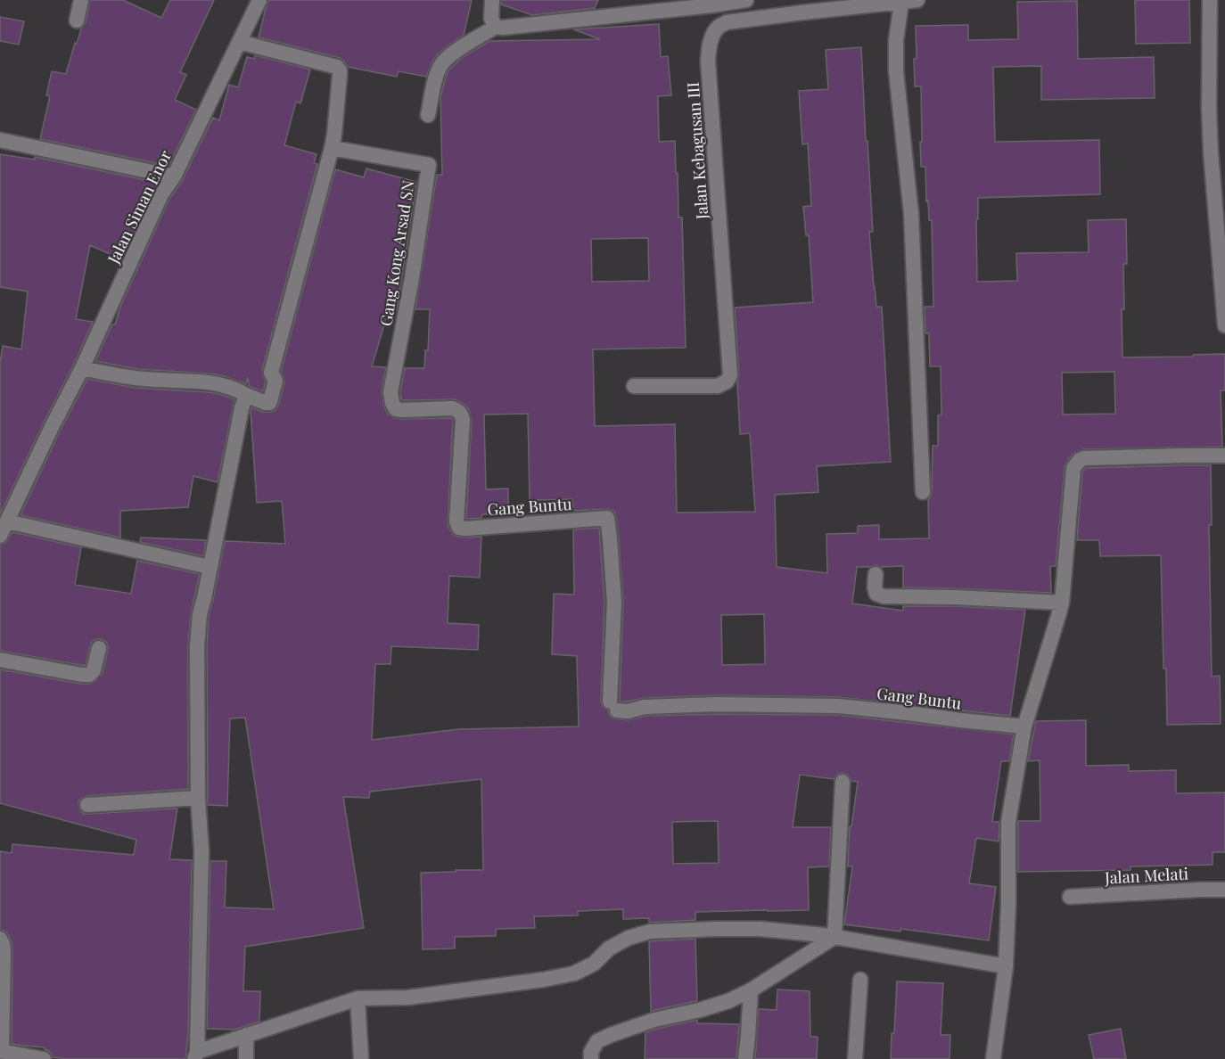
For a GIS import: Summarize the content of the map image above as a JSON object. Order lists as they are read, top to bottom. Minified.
{"streets":{"street":["Jalan Kebagusan III","Jalan Siman Enor","Gang Kong Arsad SN","Gang Buntu","Jalan Melati"]},"crossings":[["Gang Kong Arsad SN","Gang Buntu"]]}
